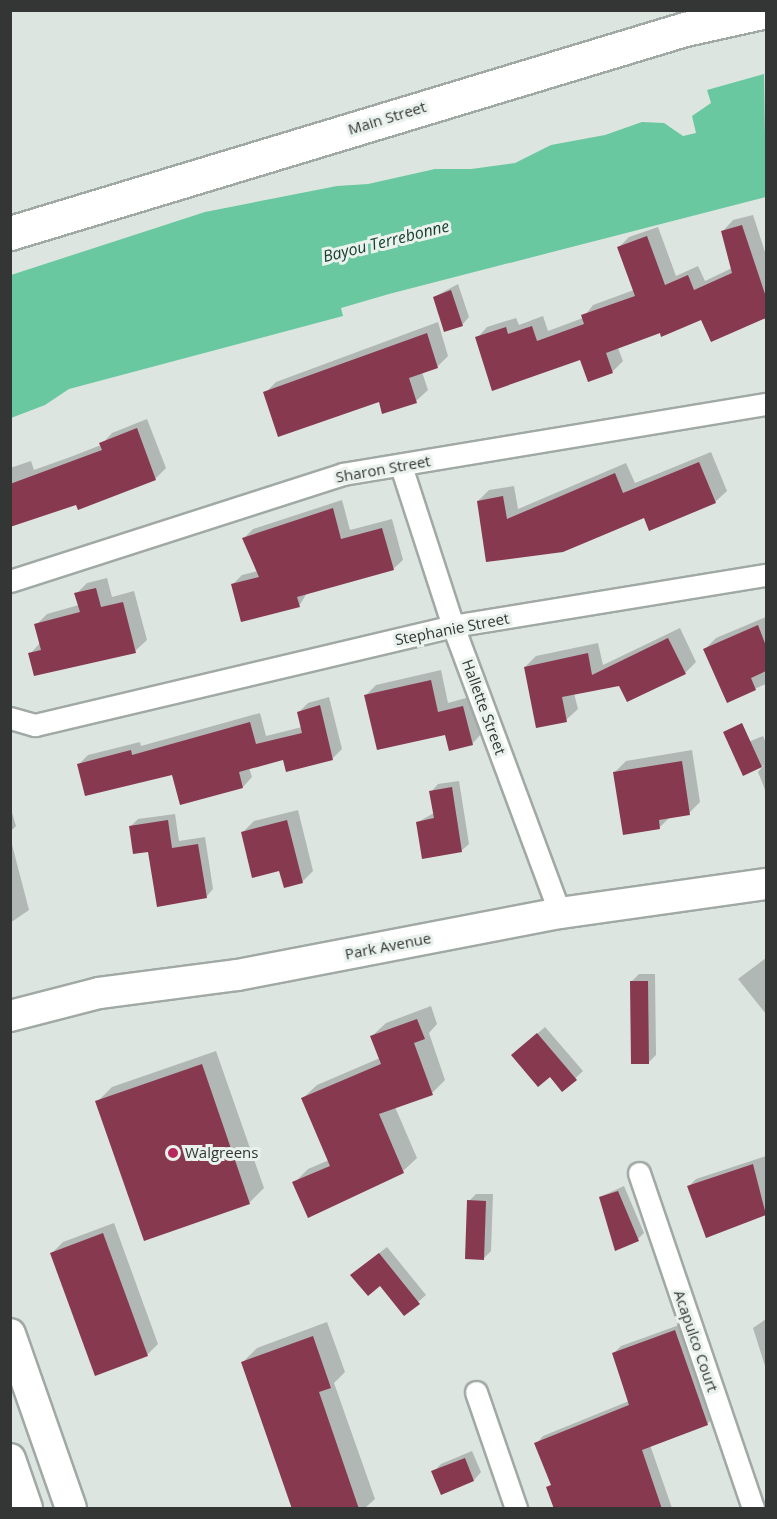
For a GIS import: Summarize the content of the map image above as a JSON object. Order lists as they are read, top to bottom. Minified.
{"streets":{"main road":["Main Street","Park Avenue"],"street":["Sharon Street","Stephanie Street","Hallette Street","Acapulco Court"]},"crossings":[["Sharon Street","Hallette Street"],["Stephanie Street","Hallette Street"],["Hallette Street","Park Avenue"]],"water":["Bayou Terrebonne"],"places":["Walgreens"]}
